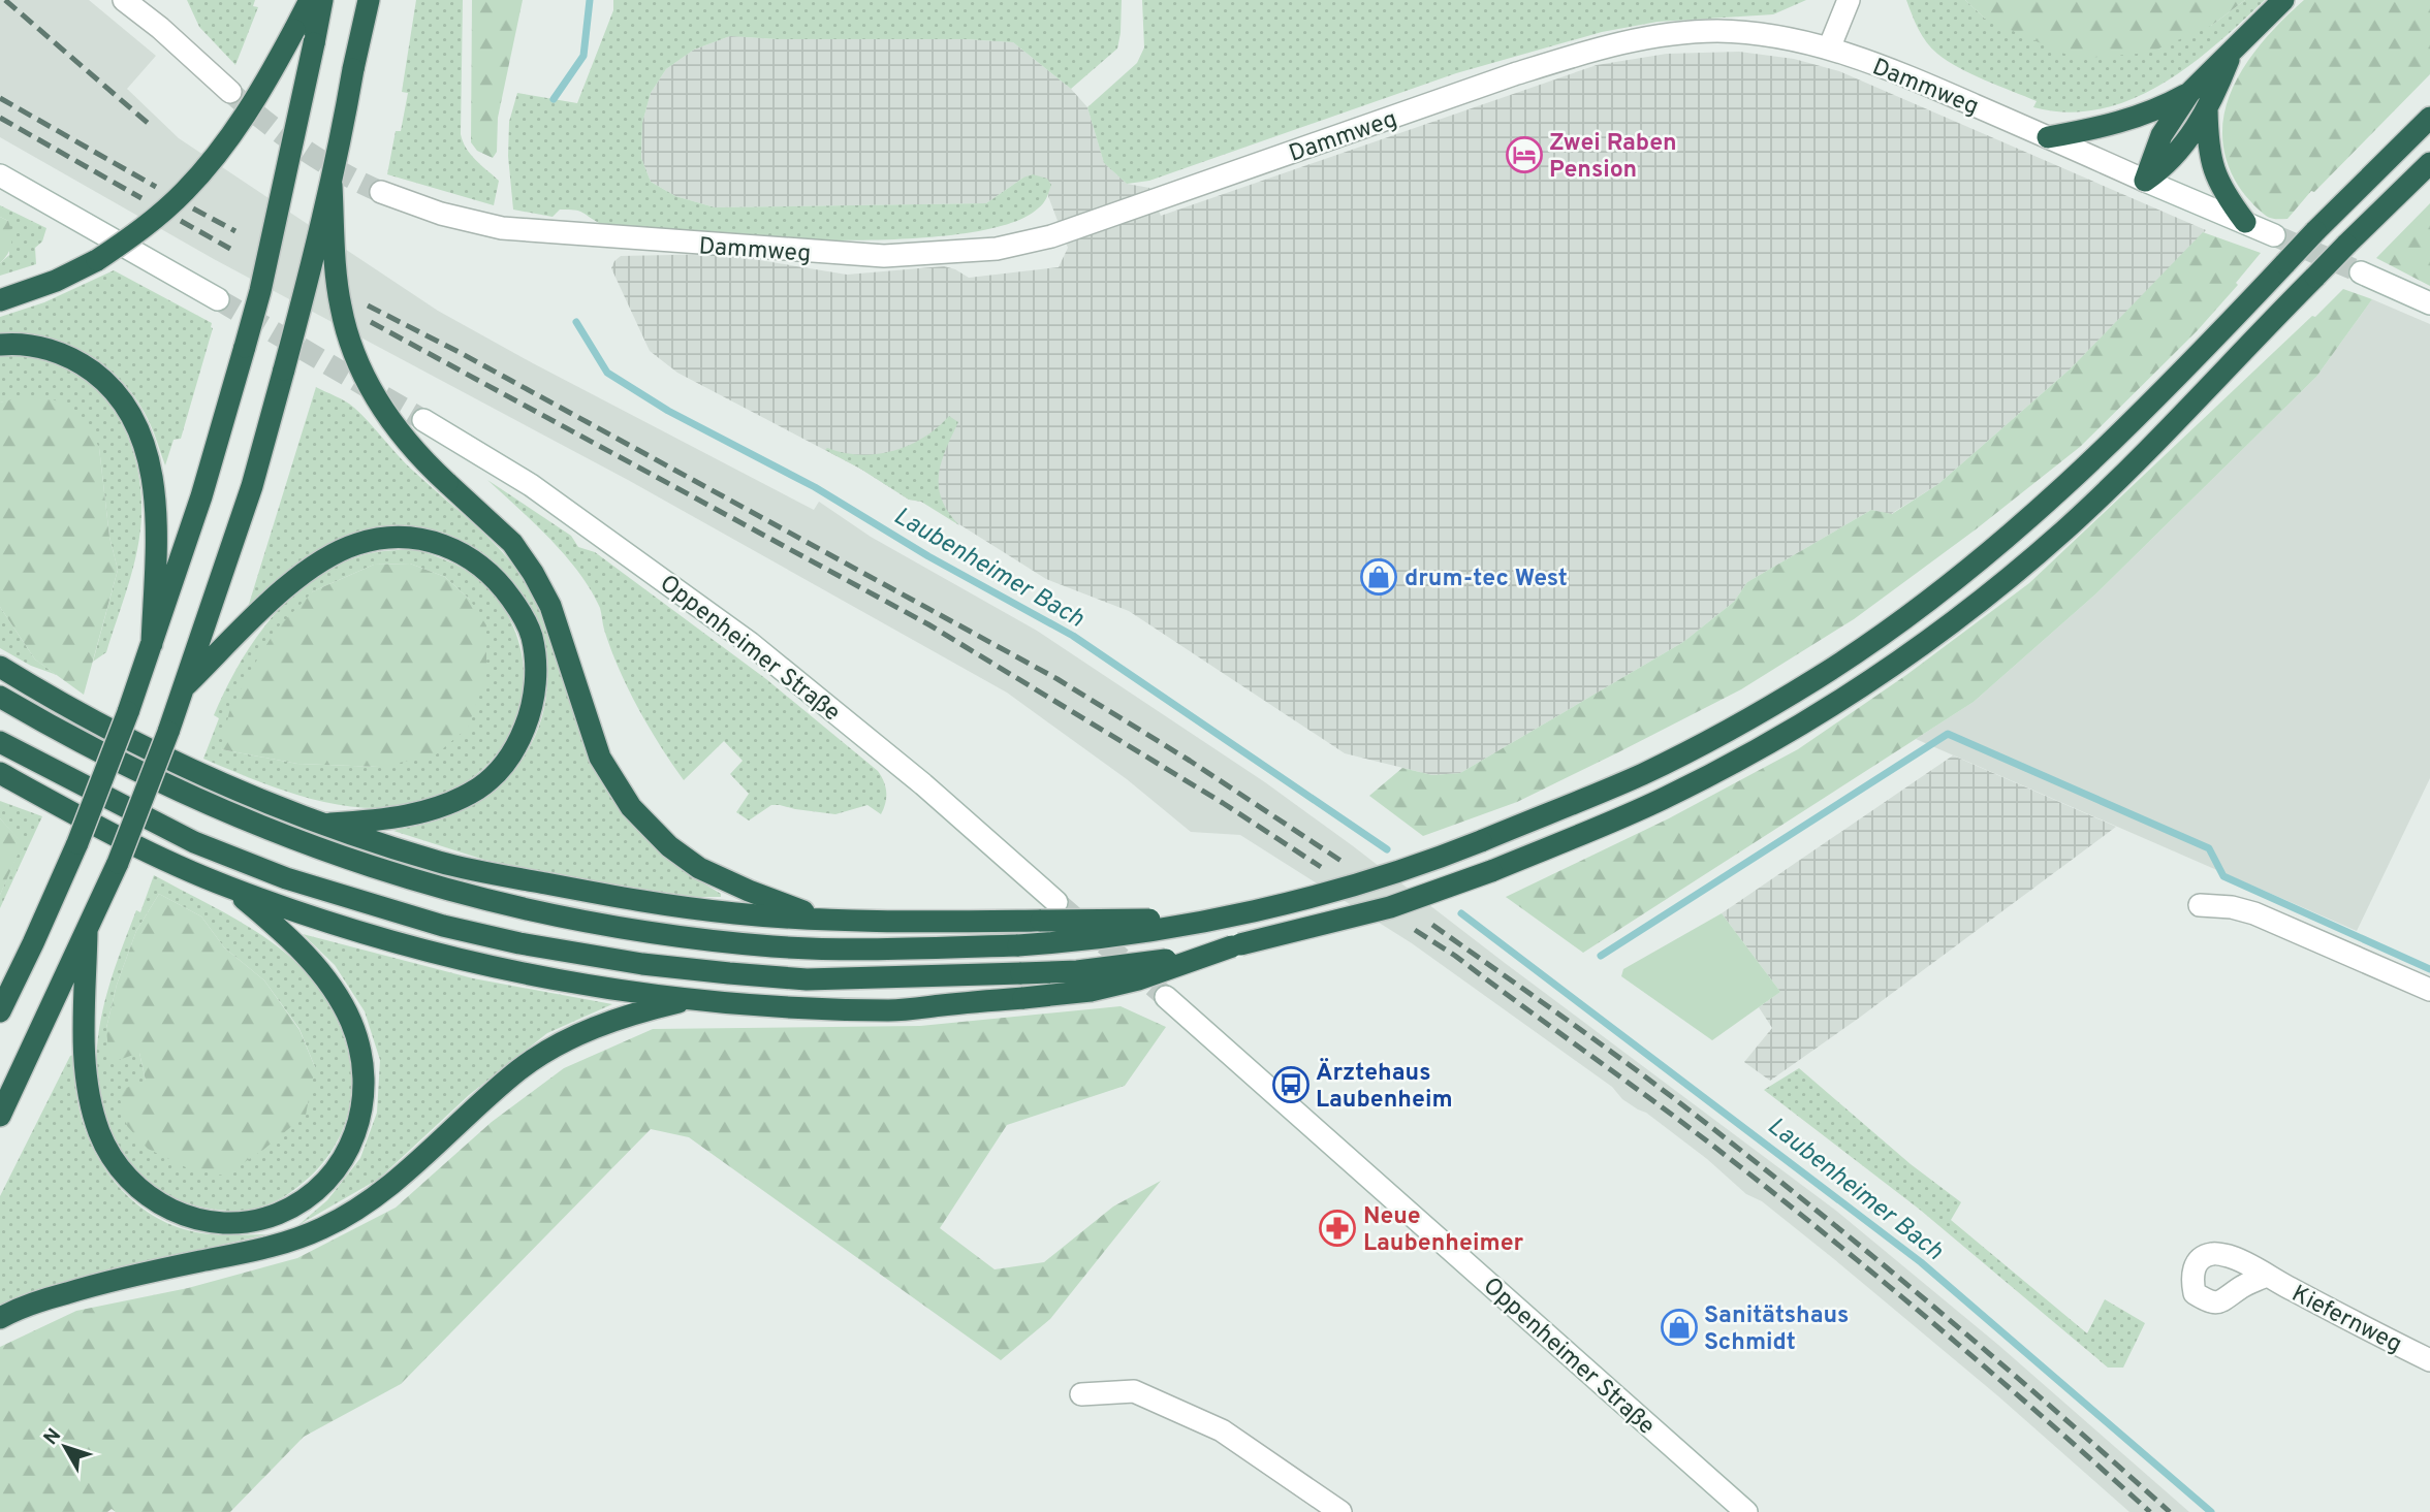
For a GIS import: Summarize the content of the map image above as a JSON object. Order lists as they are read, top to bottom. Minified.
{"streets":{"street":["Dammweg","Oppenheimer Straße","Kiefernweg"]},"water":["Laubenheimer Bach"],"places":{"hotel":["Zwei Raben Pension"],"shop":["drum-tec West","Sanitätshaus Schmidt"],"bus stop":["Ärztehaus Laubenheim"],"pharmacy":["Neue Laubenheimer"]},"north":"top left"}
